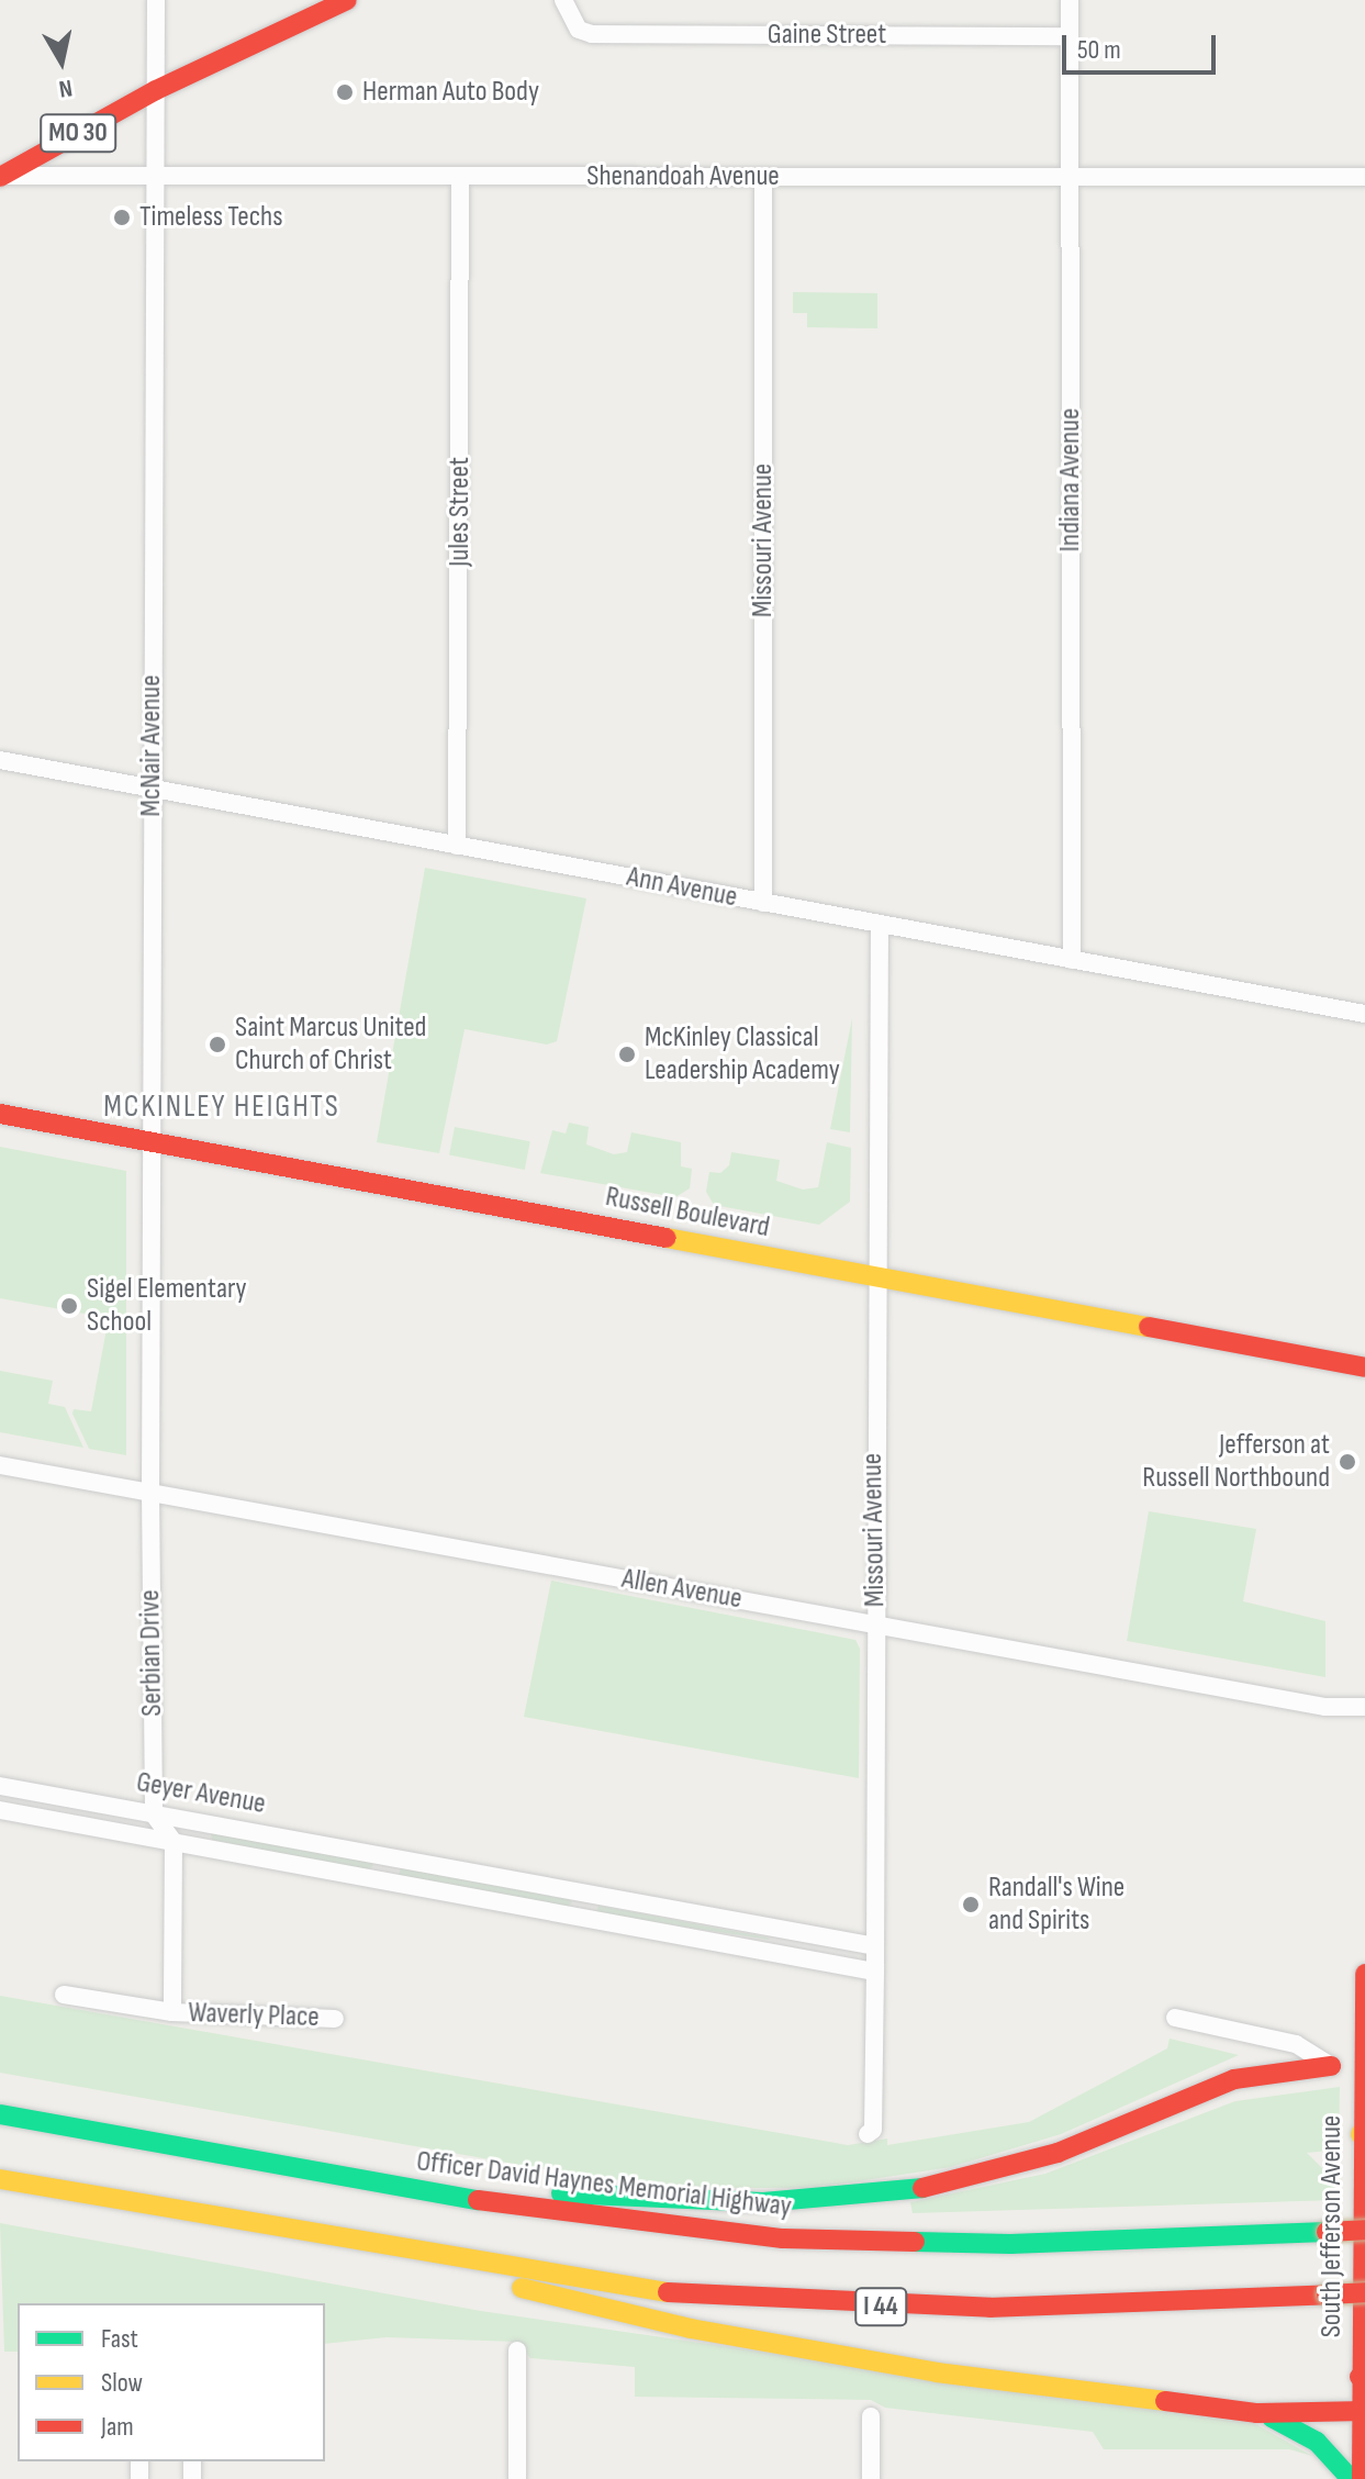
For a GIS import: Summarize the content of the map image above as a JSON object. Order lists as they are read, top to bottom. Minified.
{"streets":{"main road":["MO 30","Russell Boulevard","Officer David Haynes Memorial Highway","South Jefferson Avenue","I 44"],"street":["Gaine Street","Shenandoah Avenue","Indiana Avenue","Jules Street","Missouri Avenue","McNair Avenue","Ann Avenue","Allen Avenue","Serbian Drive","Geyer Avenue","Waverly Place"]},"crossings":[["Gaine Street","Indiana Avenue"],["MO 30","Shenandoah Avenue"],["MO 30","McNair Avenue"],["Shenandoah Avenue","Indiana Avenue"],["Shenandoah Avenue","Jules Street"],["Shenandoah Avenue","Missouri Avenue"],["Shenandoah Avenue","McNair Avenue"],["Indiana Avenue","Ann Avenue"],["Jules Street","Ann Avenue"],["Missouri Avenue","Ann Avenue"],["Missouri Avenue","Russell Boulevard"],["Missouri Avenue","Allen Avenue"],["Missouri Avenue","Geyer Avenue"],["McNair Avenue","Ann Avenue"],["McNair Avenue","Russell Boulevard"],["McNair Avenue","Allen Avenue"],["McNair Avenue","Serbian Drive"],["Allen Avenue","Serbian Drive"],["Serbian Drive","Geyer Avenue"],["Geyer Avenue","Waverly Place"]],"districts":["MCKINLEY HEIGHTS"],"places":["Herman Auto Body","Timeless Techs","Saint Marcus United Church of Christ","McKinley Classical Leadership Academy","Sigel Elementary School","Jefferson at Russell Northbound","Randall's Wine and Spirits"],"legend":["Fast","Slow","Jam"],"scale_bar":"50 m","north":"bottom"}
